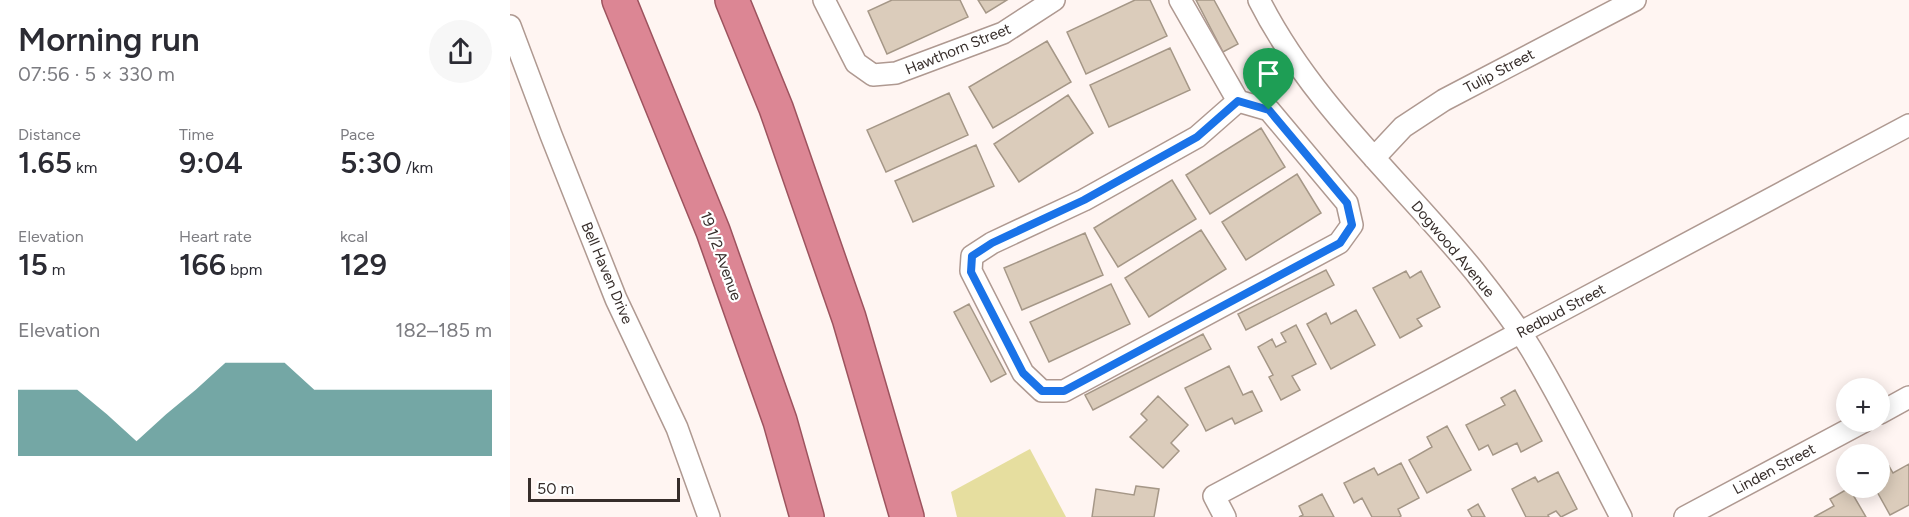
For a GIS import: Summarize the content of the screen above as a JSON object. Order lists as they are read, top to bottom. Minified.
{"streets":{"highway":["19 1/2 Avenue"],"street":["Hawthorn Street","Tulip Street","Dogwood Avenue","Bell Haven Drive","Redbud Street","Linden Street"]},"crossings":[["Tulip Street","Dogwood Avenue"],["Dogwood Avenue","Redbud Street"]],"scale_bar":"50 m","page":{"heading":["Morning run","07:56 · 5 × 330 m"],"stats":[["Distance","1.65 km"],["Time","9:04"],["Pace","5:30 /km"],["Elevation","15 m"],["Heart rate","166 bpm"],["kcal","129"]],"chart":["Elevation","182–185 m"],"map_buttons":["+","−"],"scale":"50 m"}}
